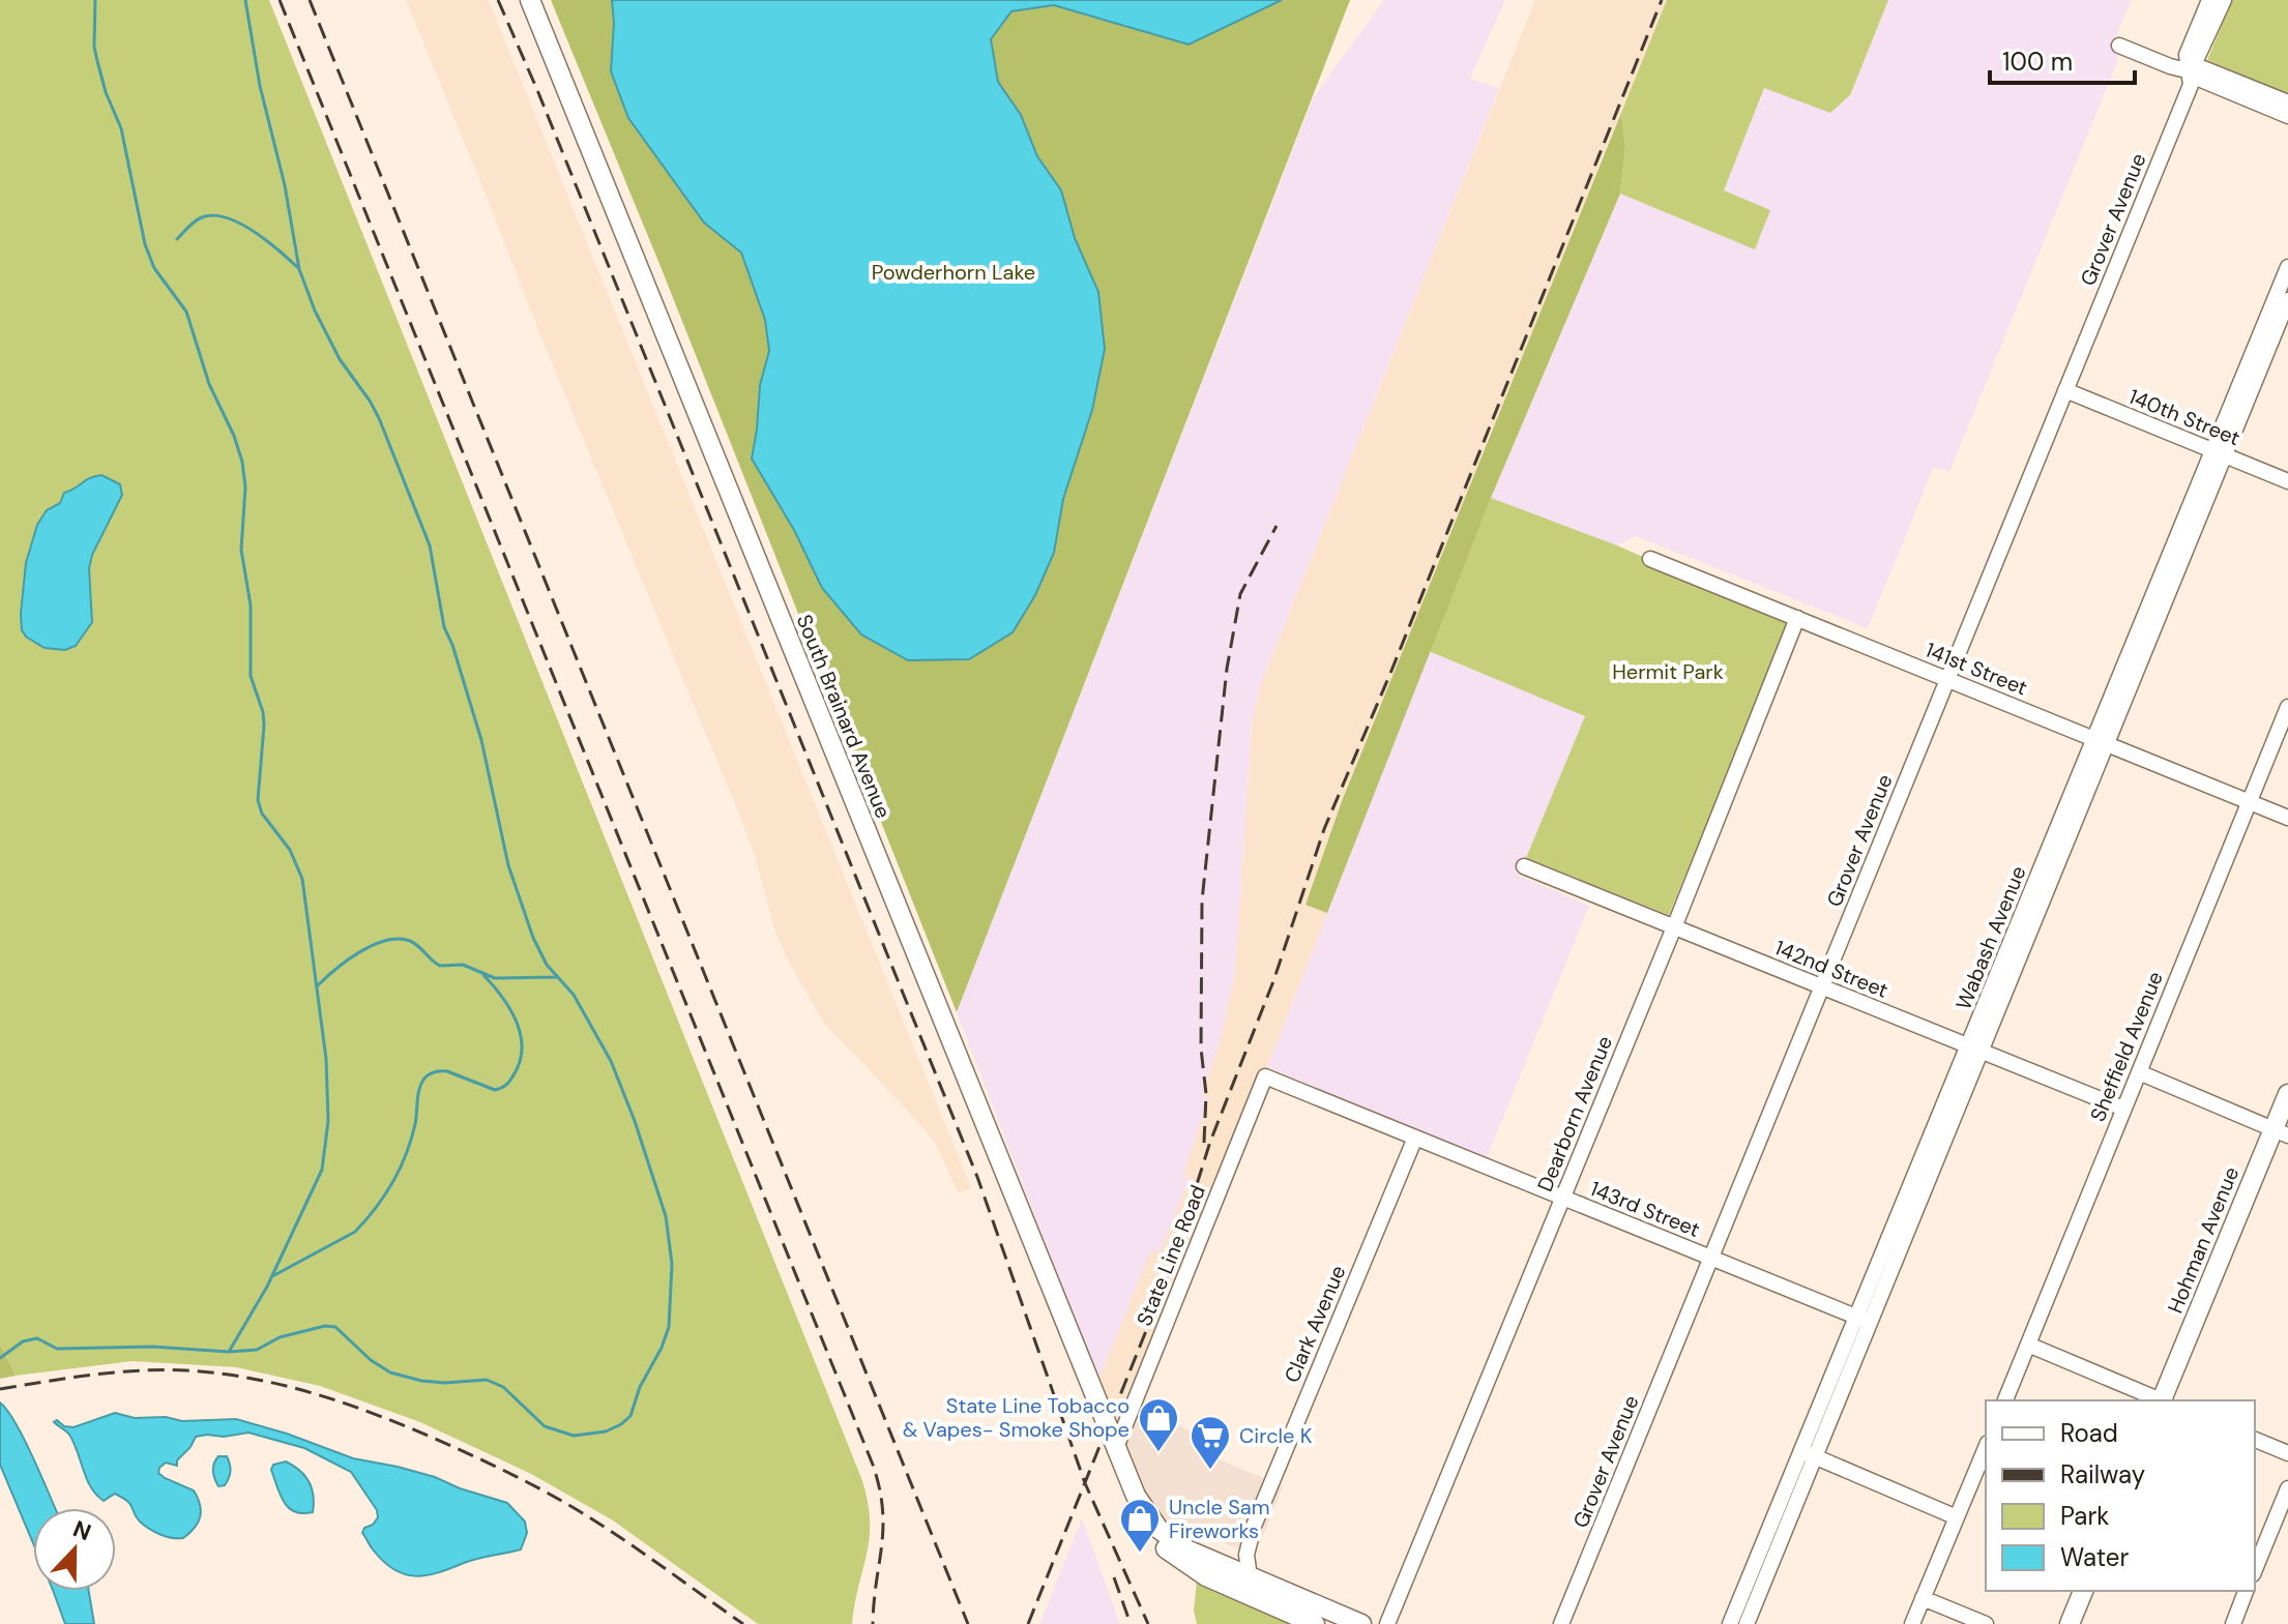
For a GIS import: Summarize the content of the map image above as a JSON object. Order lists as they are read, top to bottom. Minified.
{"streets":{"main road":["South Brainard Avenue","Hohman Avenue"],"street":["Grover Avenue","140th Street","141st Street","Wabash Avenue","142nd Street","Sheffield Avenue","Dearborn Avenue","143rd Street","State Line Road","Clark Avenue"]},"crossings":[["Grover Avenue","140th Street"],["Grover Avenue","141st Street"],["Grover Avenue","142nd Street"],["Grover Avenue","143rd Street"],["140th Street","Wabash Avenue"],["141st Street","Wabash Avenue"],["141st Street","Sheffield Avenue"],["141st Street","Dearborn Avenue"],["South Brainard Avenue","State Line Road"],["Wabash Avenue","142nd Street"],["Wabash Avenue","143rd Street"],["142nd Street","Sheffield Avenue"],["142nd Street","Dearborn Avenue"],["Dearborn Avenue","143rd Street"],["143rd Street","State Line Road"],["143rd Street","Clark Avenue"]],"parks":["Powderhorn Lake","Hermit Park"],"places":{"shop":["State Line Tobacco & Vapes- Smoke Shope","Uncle Sam Fireworks"],"supermarket":["Circle K"]},"legend":["Road","Railway","Park","Water"],"scale_bar":"100 m","north":"top"}
